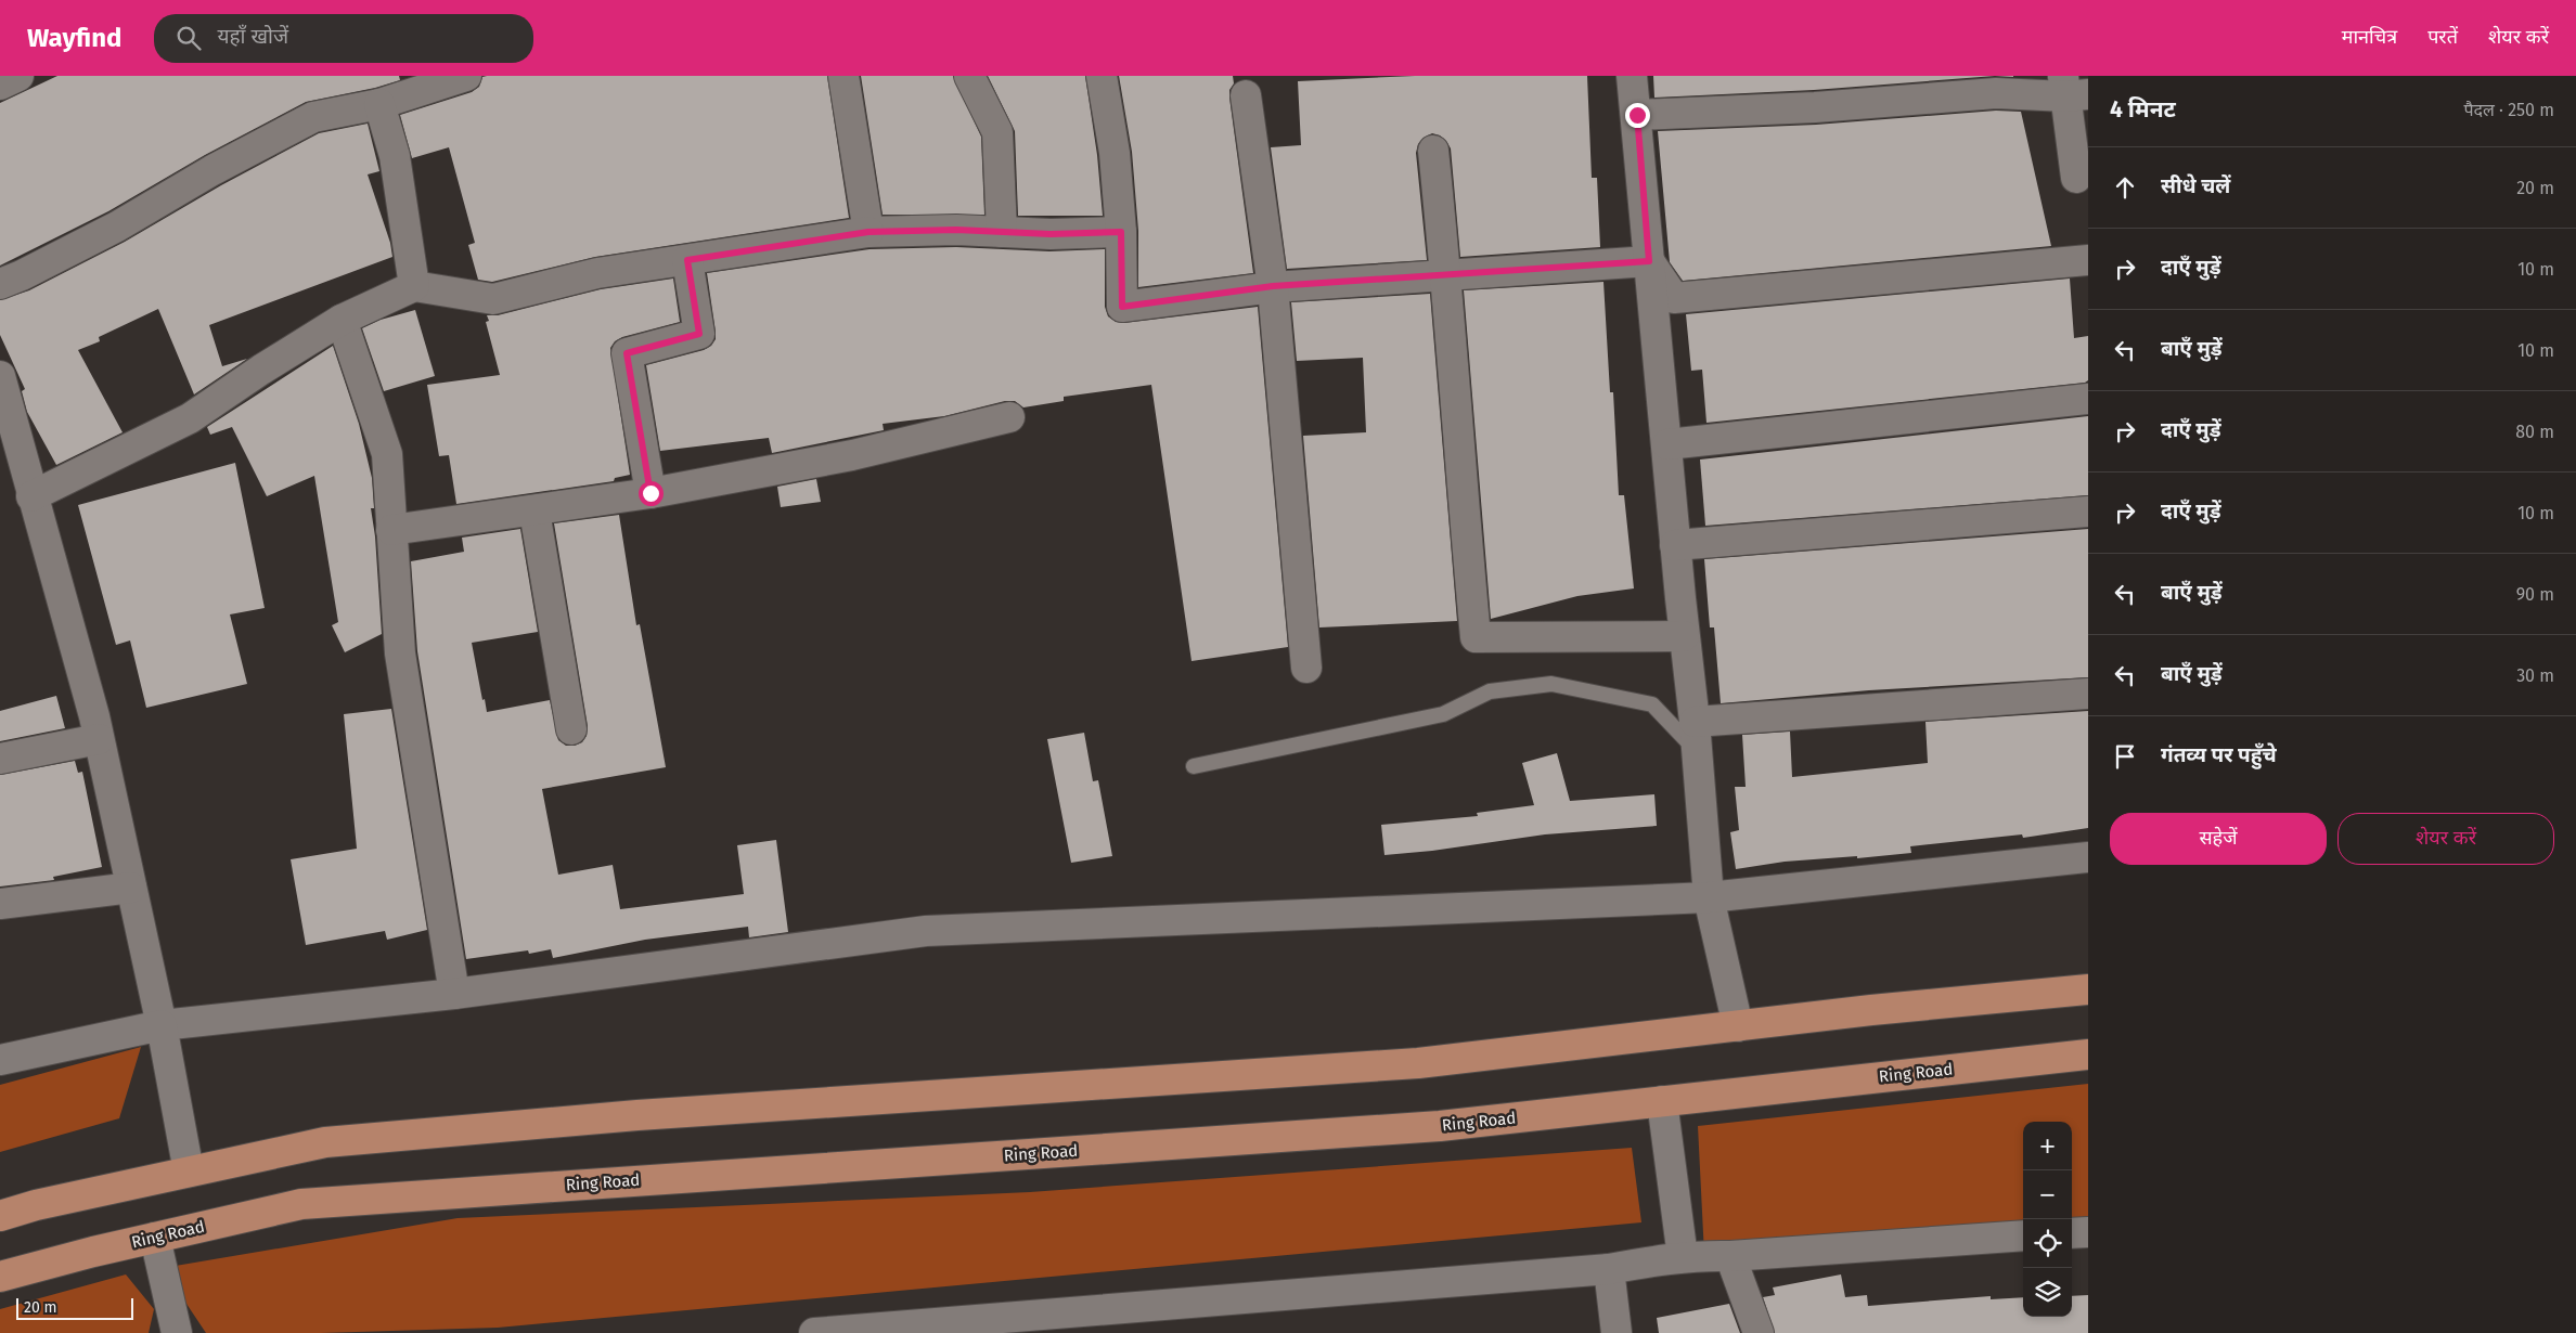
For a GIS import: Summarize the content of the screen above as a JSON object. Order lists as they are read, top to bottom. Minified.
{"streets":{"main road":["Ring Road"]},"scale_bar":"20 m","page":{"header":"Wayfind","search":"यहाँ खोजें","nav":["मानचित्र","परतें","शेयर करें"],"heading":["4 मिनट","पैदल · 250 m"],"list":[["सीधे चलें","20 m"],["दाएँ मुड़ें","10 m"],["बाएँ मुड़ें","10 m"],["दाएँ मुड़ें","80 m"],["दाएँ मुड़ें","10 m"],["बाएँ मुड़ें","90 m"],["बाएँ मुड़ें","30 m"],"गंतव्य पर पहुँचे"],"buttons":["सहेजें","शेयर करें"],"map_buttons":["+","−"],"scale":"20 m"}}
